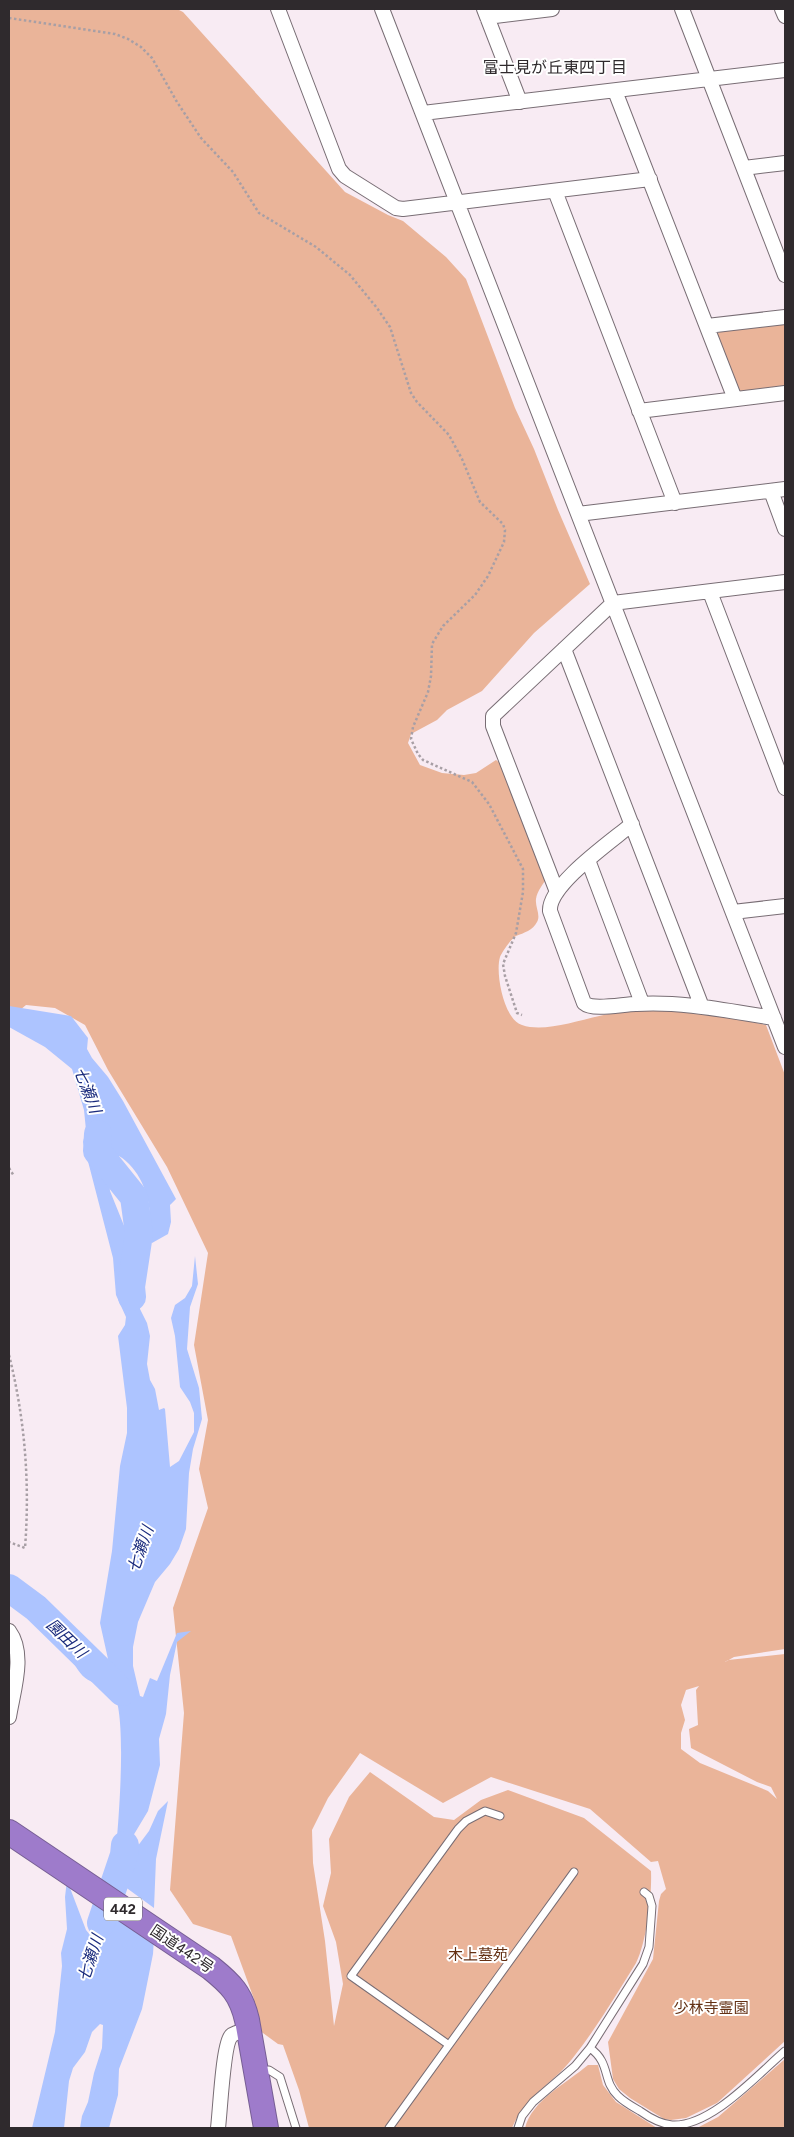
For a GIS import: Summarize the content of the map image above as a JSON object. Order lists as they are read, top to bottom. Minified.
{"streets":{"highway":["442","国道442号"]},"districts":["富士見が丘東四丁目"],"water":["七瀬川","園田川"],"parks":["木上墓苑","少林寺霊園"]}
